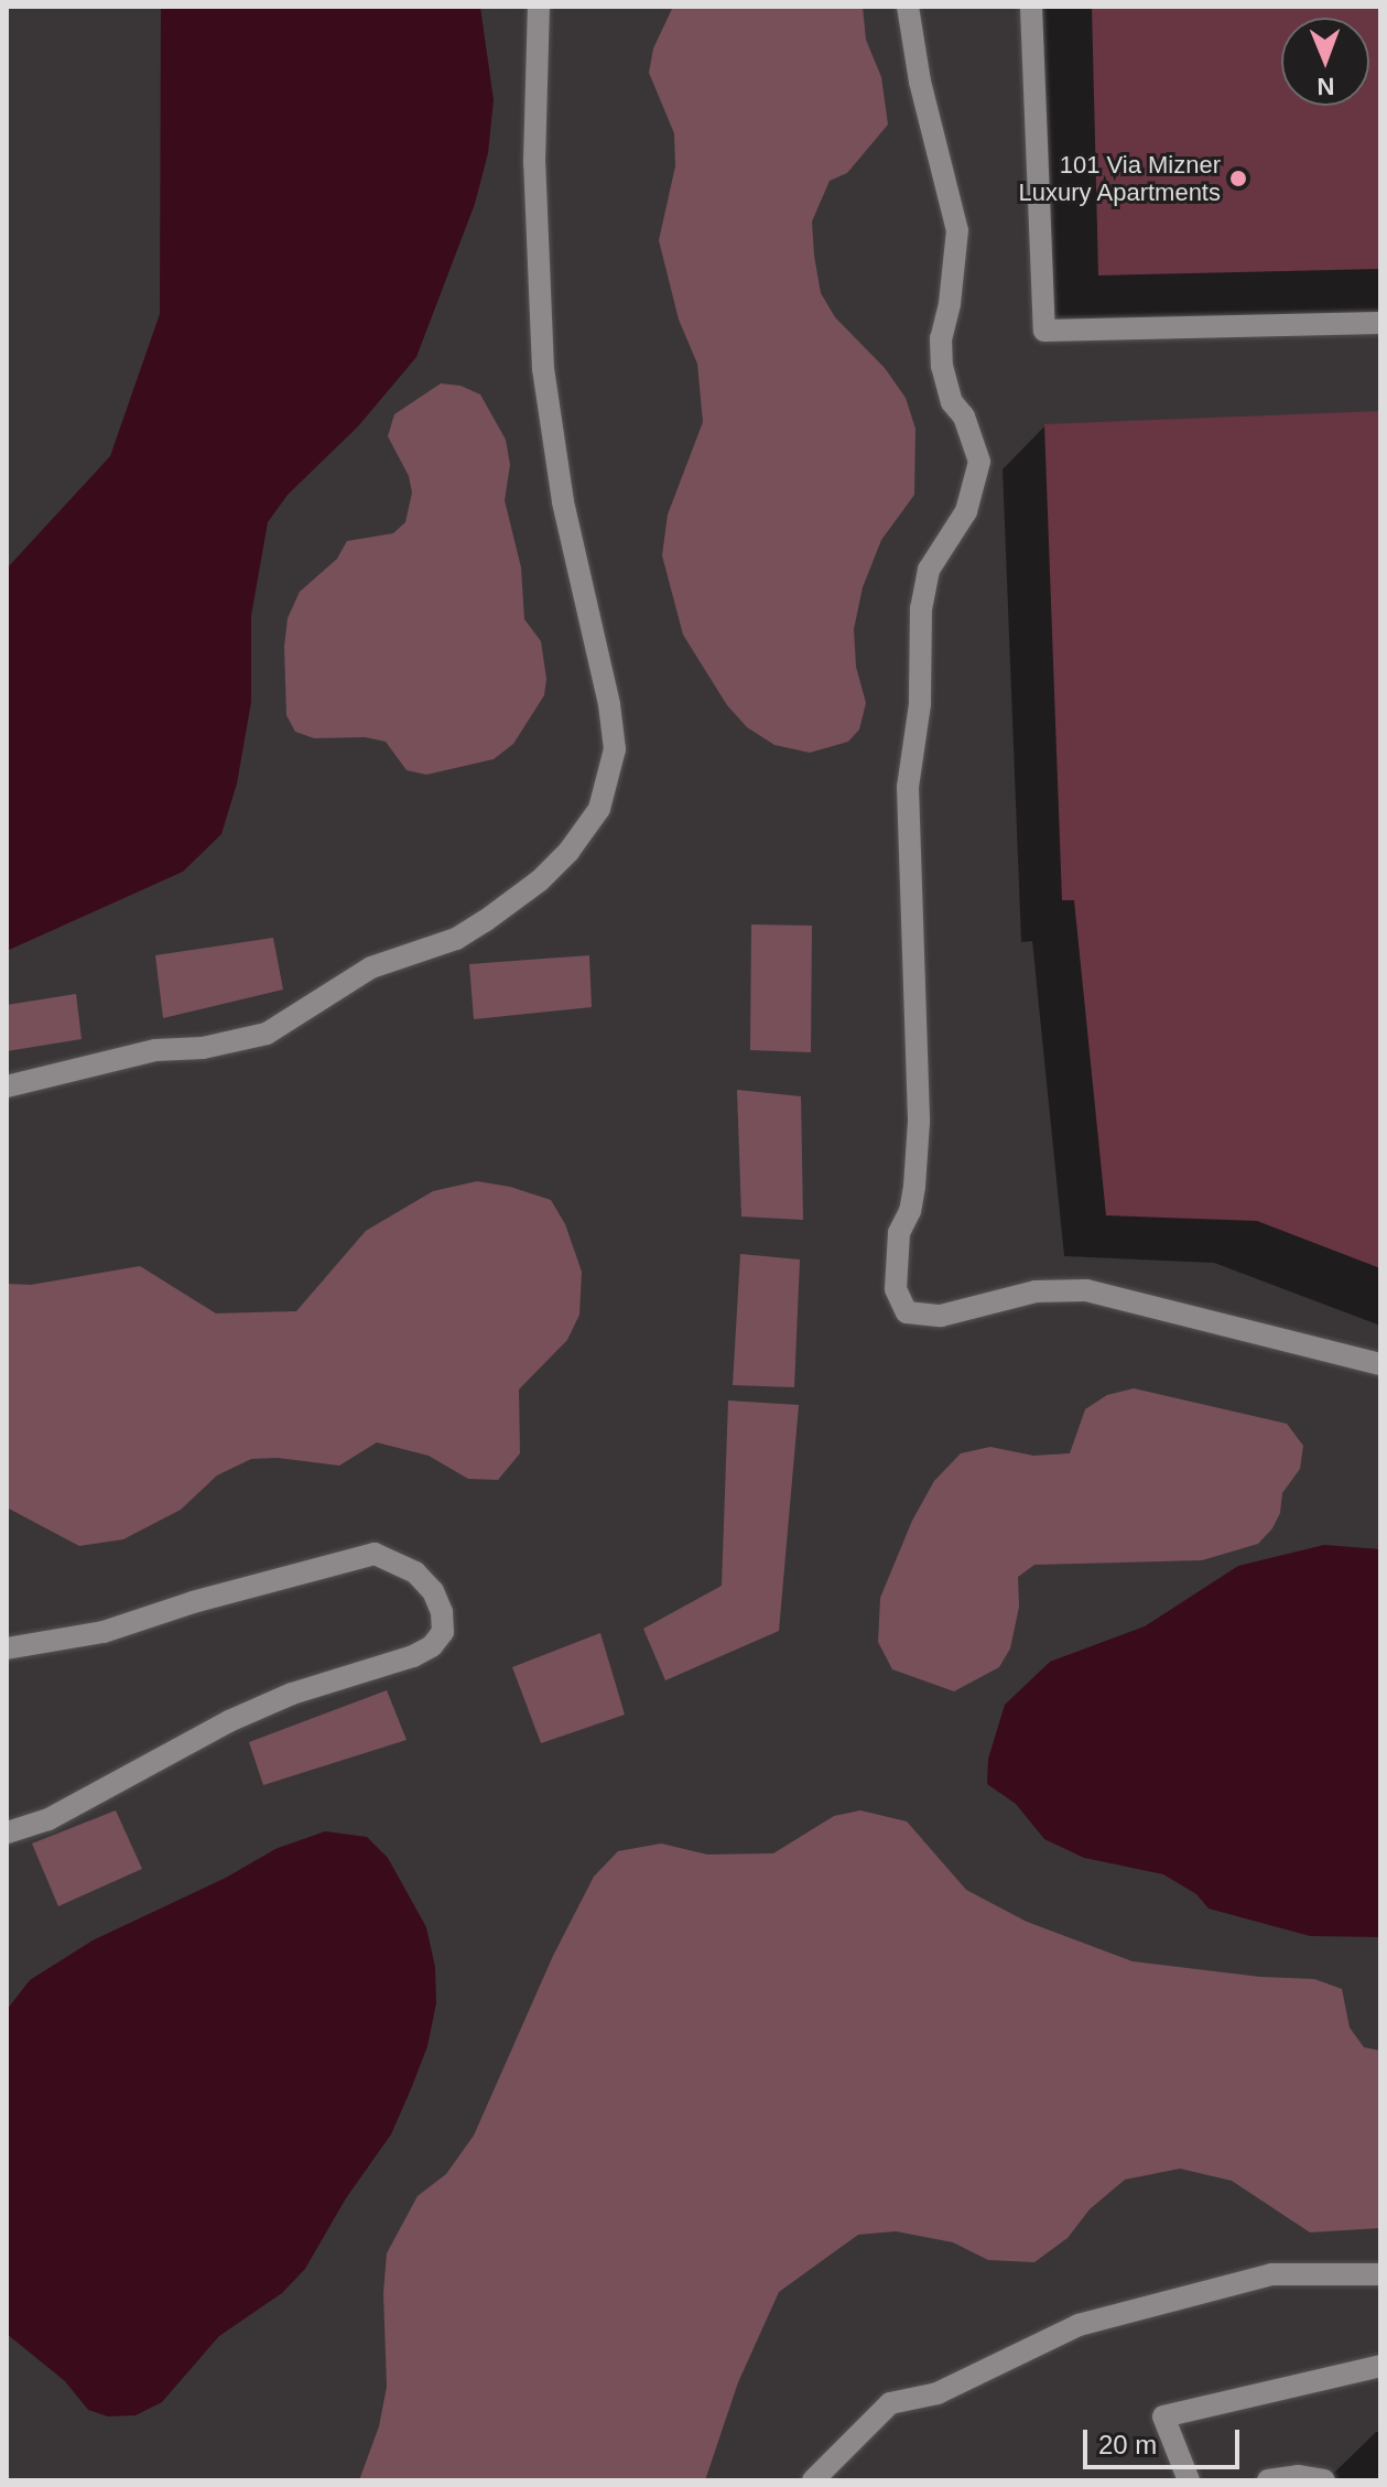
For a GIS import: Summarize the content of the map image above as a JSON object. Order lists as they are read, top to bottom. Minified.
{"places":["101 Via Mizner Luxury Apartments"],"scale_bar":"20 m","north":"bottom"}
